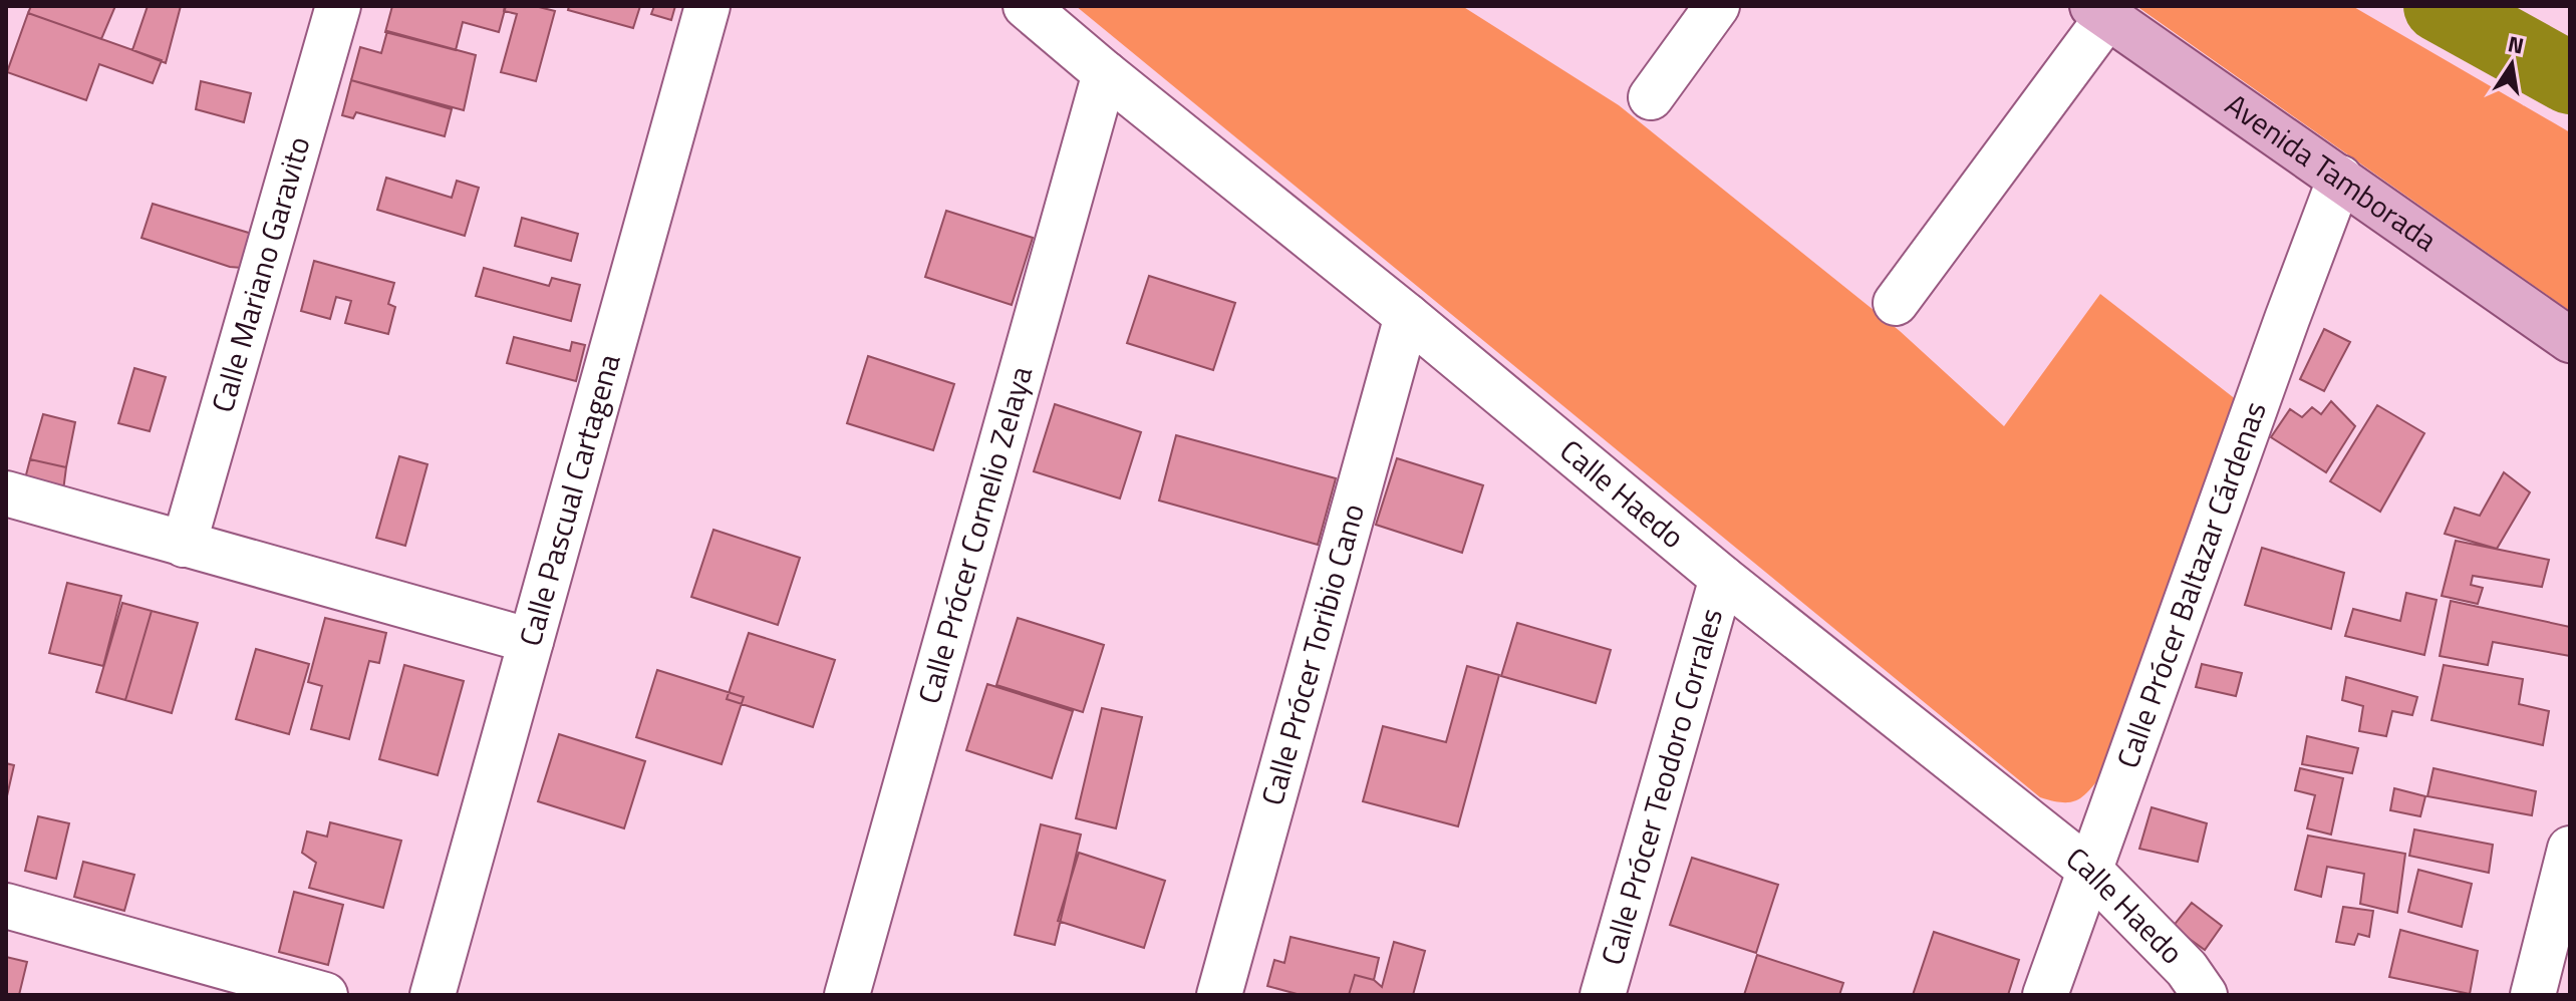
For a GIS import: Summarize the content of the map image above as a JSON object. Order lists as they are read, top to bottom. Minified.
{"streets":{"main road":["Avenida Tamborada"],"street":["Calle Mariano Garavito","Calle Haedo","Calle Pascual Cartagena","Calle Prócer Cornelio Zelaya","Calle Prócer Baltazar Cárdenas","Calle Prócer Toribio Cano","Calle Prócer Teodoro Corrales"]},"crossings":[["Avenida Tamborada","Calle Prócer Baltazar Cárdenas"],["Calle Haedo","Calle Prócer Cornelio Zelaya"],["Calle Haedo","Calle Prócer Baltazar Cárdenas"],["Calle Haedo","Calle Prócer Toribio Cano"],["Calle Haedo","Calle Prócer Teodoro Corrales"]],"north":"top"}
